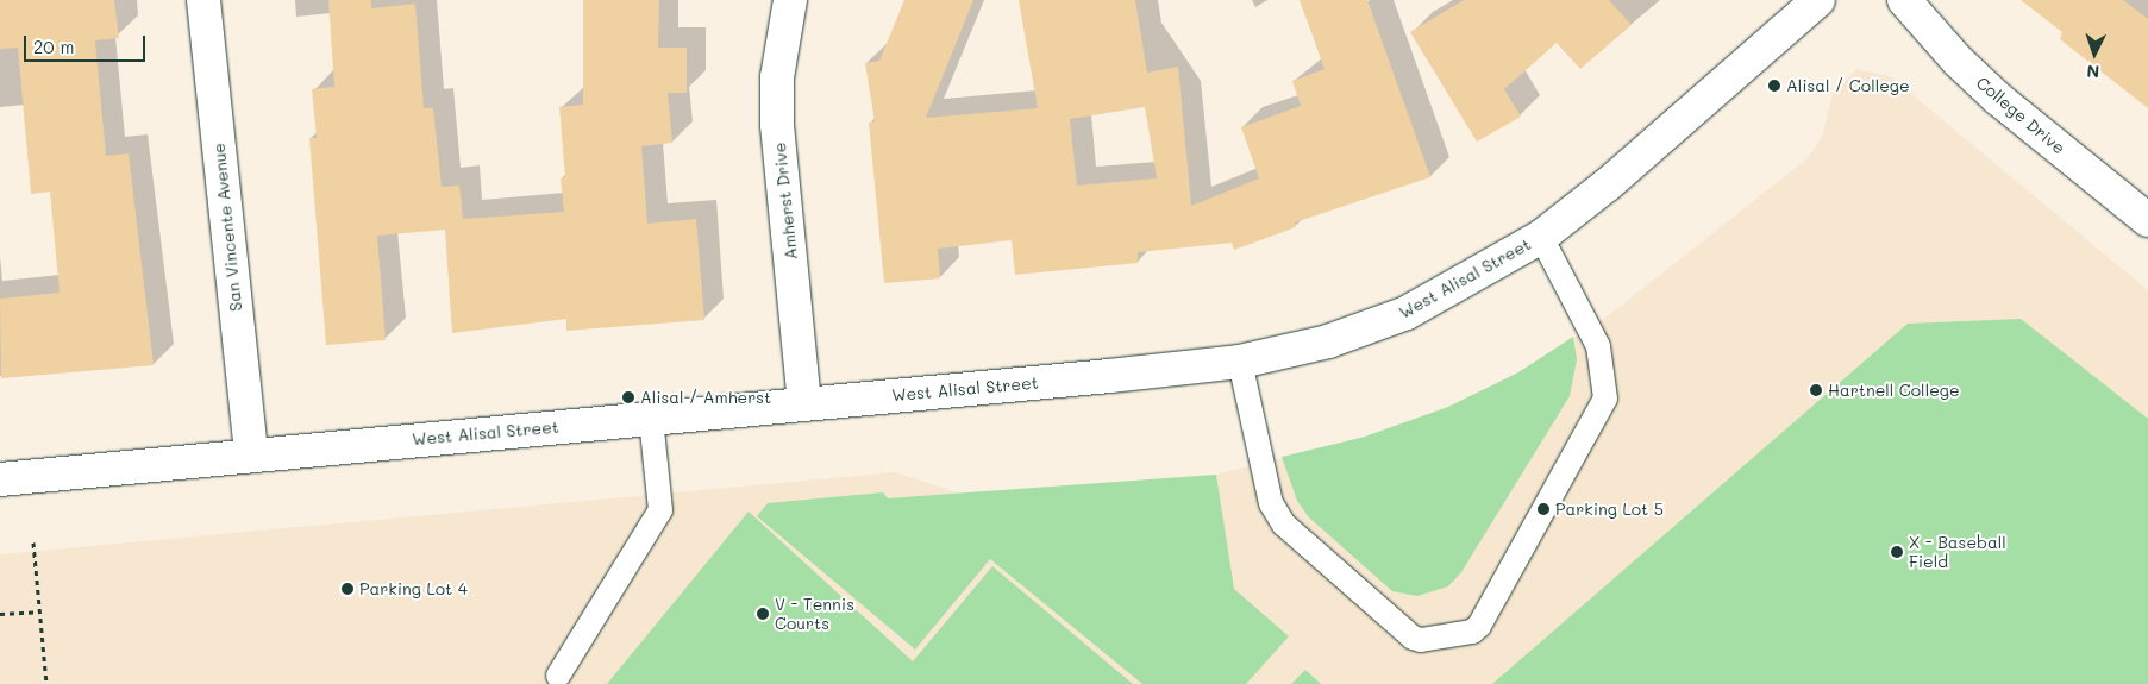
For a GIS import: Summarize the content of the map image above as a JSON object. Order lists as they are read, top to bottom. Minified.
{"streets":{"main road":["College Drive","Amherst Drive","San Vincente Avenue","West Alisal Street"]},"crossings":[["Amherst Drive","West Alisal Street"],["San Vincente Avenue","West Alisal Street"]],"places":["Alisal / College","Hartnell College","Alisal / Amherst","Parking Lot 5","X - Baseball Field","Parking Lot 4","V - Tennis Courts"],"scale_bar":"20 m","north":"bottom"}
